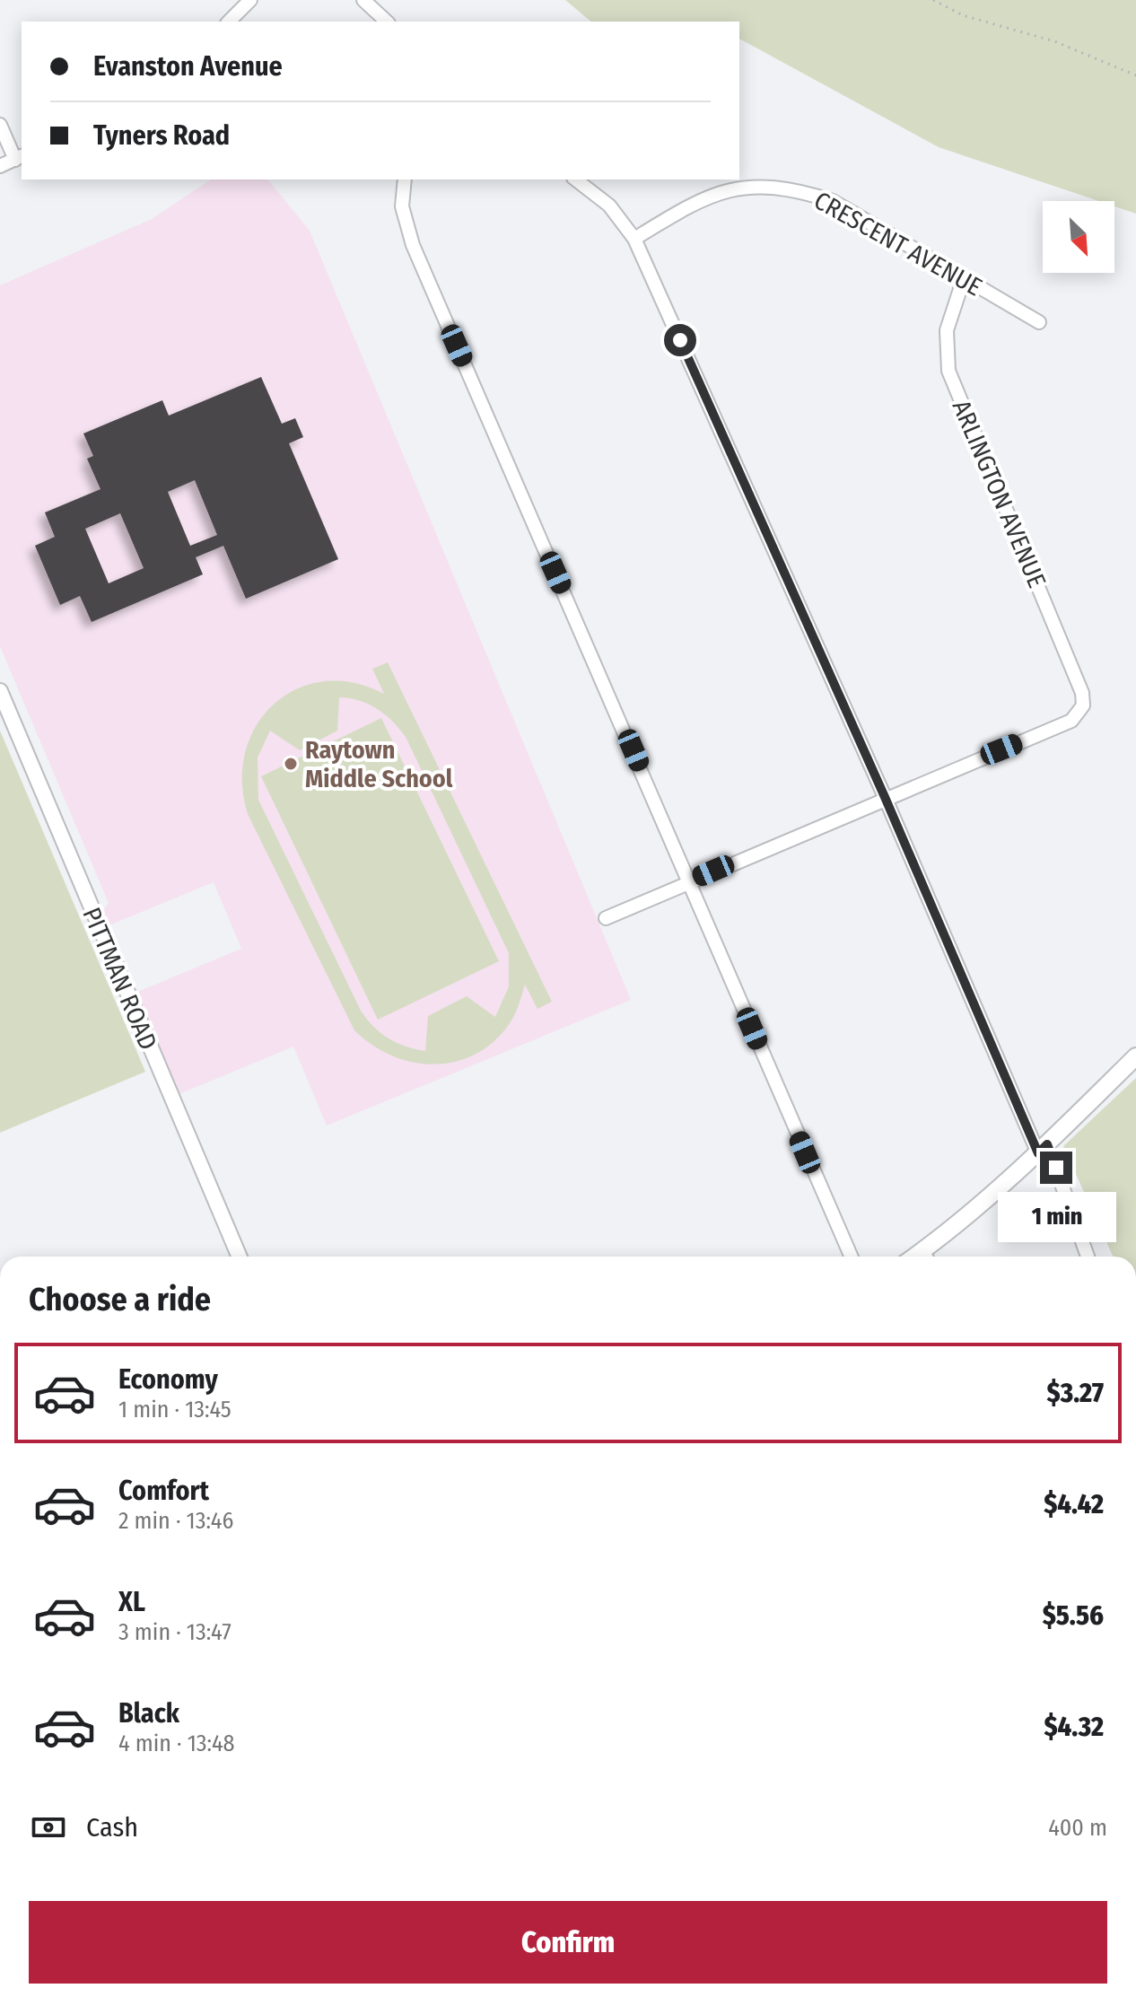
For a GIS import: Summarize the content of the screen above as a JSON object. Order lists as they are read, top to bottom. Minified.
{"streets":{"street":["CRESCENT AVENUE","ARLINGTON AVENUE","PITTMAN ROAD"]},"crossings":[["CRESCENT AVENUE","ARLINGTON AVENUE"]],"places":["Raytown Middle School"],"north":"bottom right","page":{"banner":["Evanston Avenue","Tyners Road"],"bubble":"1 min","heading":"Choose a ride","list":[{"name":"Economy","note":"1 min · 13:45","value":"$3.27"},{"name":"Comfort","note":"2 min · 13:46","value":"$4.42"},{"name":"XL","note":"3 min · 13:47","value":"$5.56"},{"name":"Black","note":"4 min · 13:48","value":"$4.32"}],"pay":["Cash","400 m"],"buttons":"Confirm"}}
